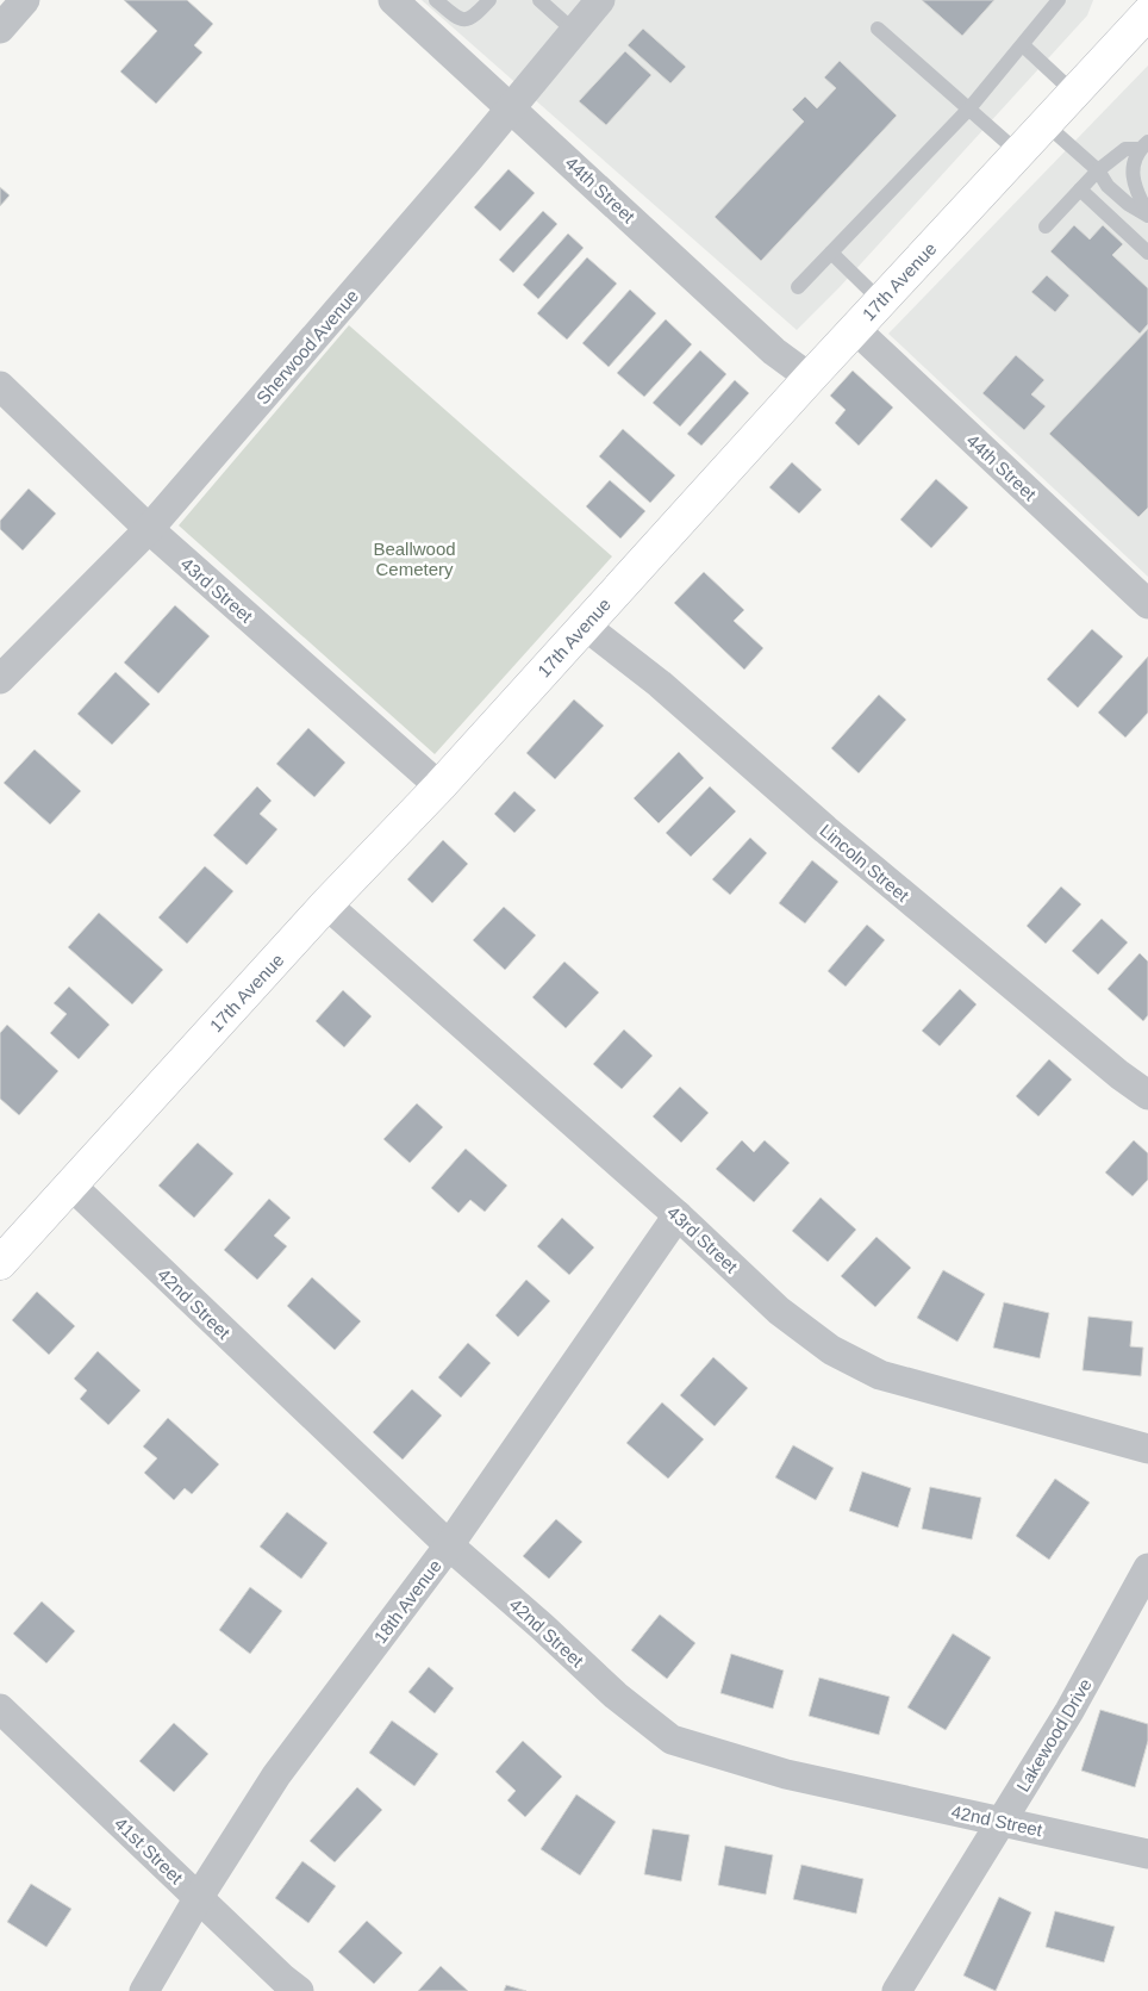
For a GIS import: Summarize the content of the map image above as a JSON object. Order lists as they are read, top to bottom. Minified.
{"streets":{"street":["44th Street","17th Avenue","Sherwood Avenue","43rd Street","Lincoln Street","42nd Street","18th Avenue","Lakewood Drive","41st Street"]},"crossings":[["44th Street","17th Avenue"],["44th Street","Sherwood Avenue"],["17th Avenue","43rd Street"],["17th Avenue","Lincoln Street"],["17th Avenue","42nd Street"],["Sherwood Avenue","43rd Street"],["43rd Street","18th Avenue"],["42nd Street","18th Avenue"],["42nd Street","Lakewood Drive"],["18th Avenue","41st Street"]],"parks":["Beallwood Cemetery"]}
